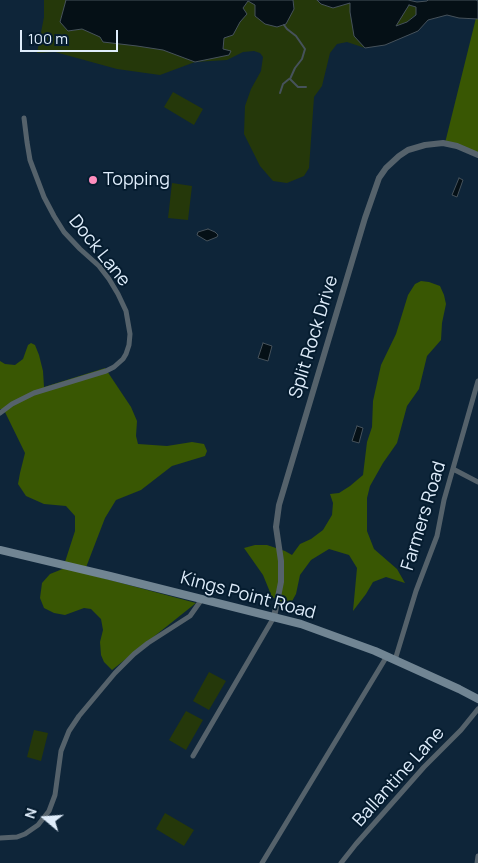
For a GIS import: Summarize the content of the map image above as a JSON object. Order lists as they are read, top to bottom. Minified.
{"streets":{"main road":["Kings Point Road"],"street":["Dock Lane","Split Rock Drive","Farmers Road","Ballantine Lane"]},"crossings":[["Split Rock Drive","Kings Point Road"],["Farmers Road","Kings Point Road"]],"places":["Topping"],"scale_bar":"100 m","north":"left"}
